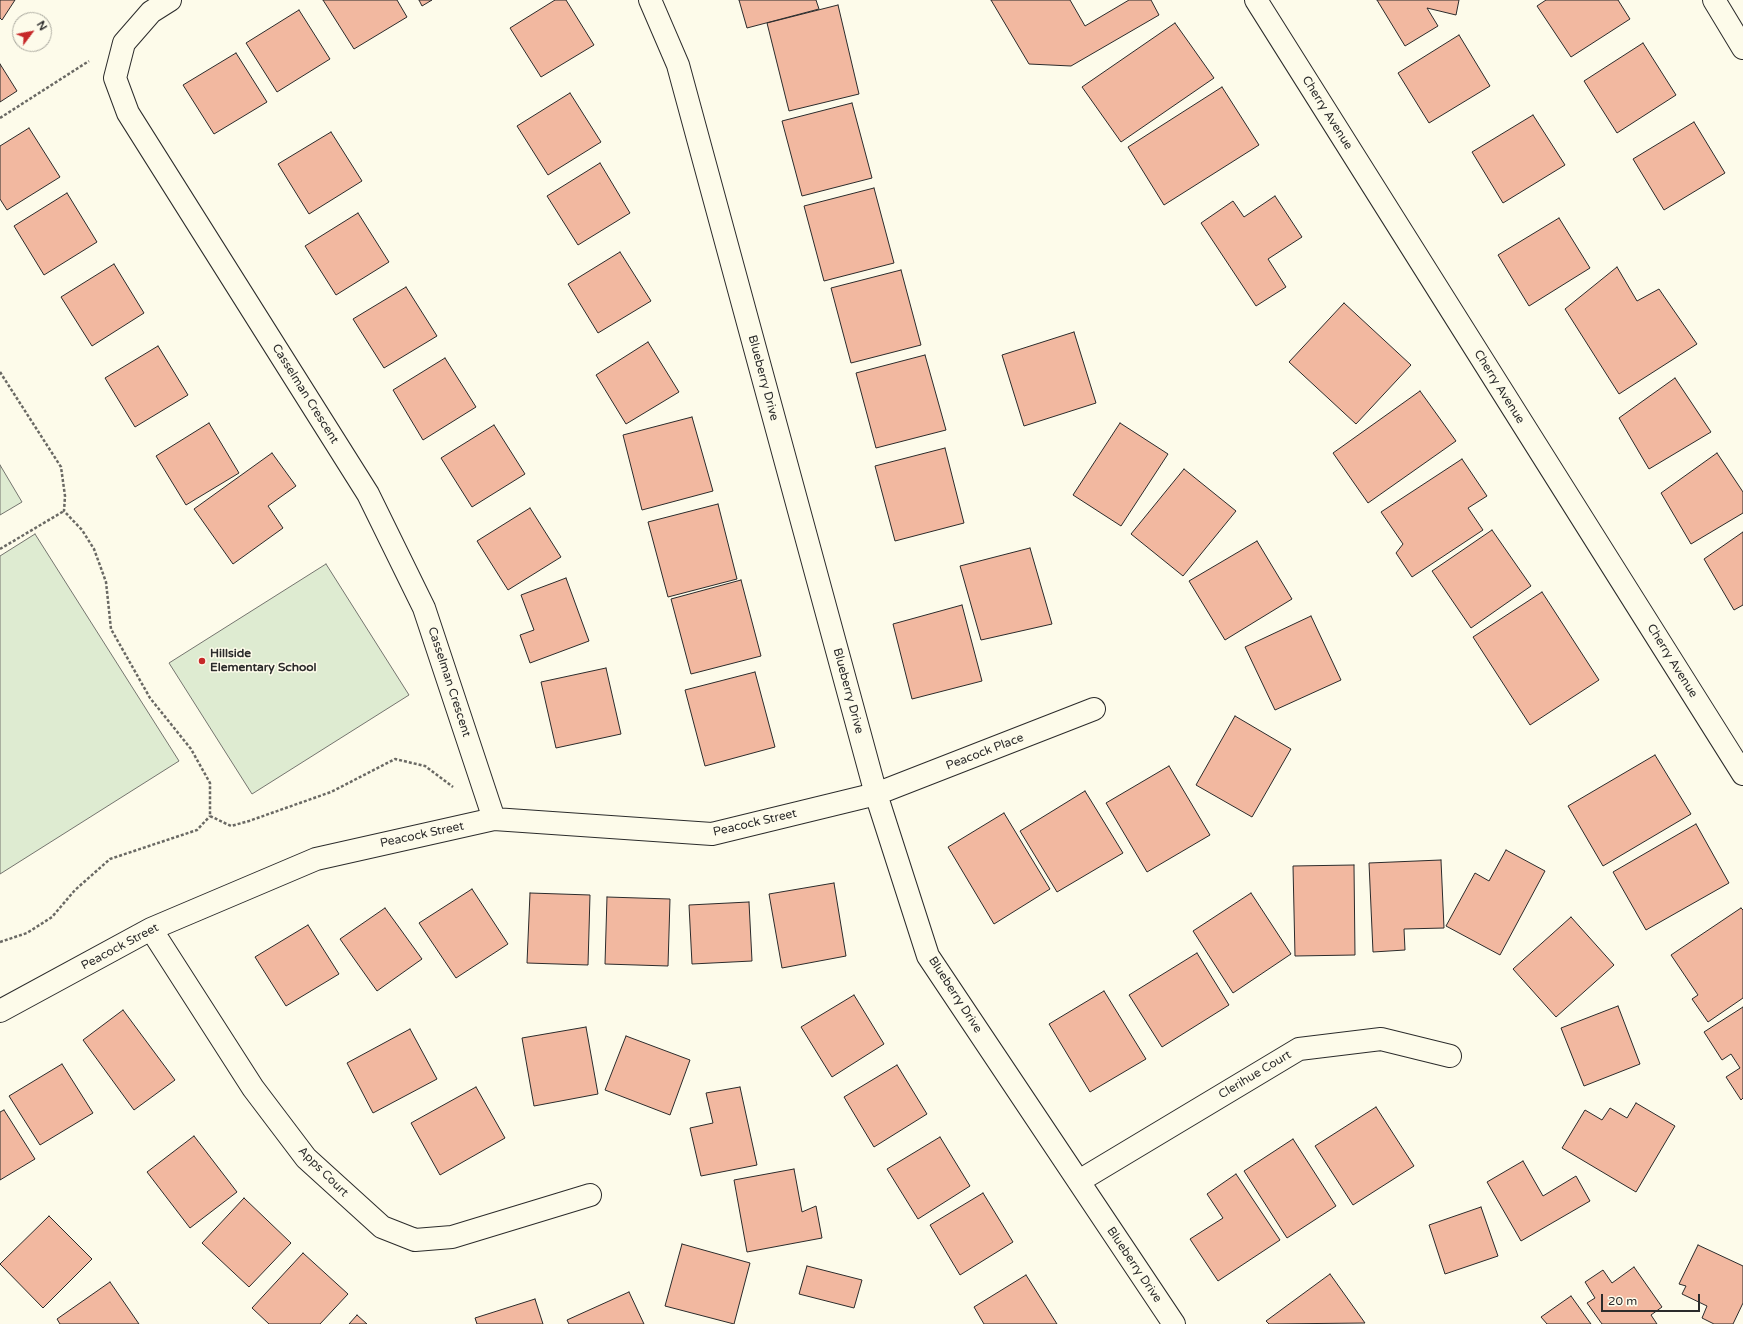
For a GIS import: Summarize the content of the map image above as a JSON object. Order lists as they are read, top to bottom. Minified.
{"streets":{"street":["Cherry Avenue","Blueberry Drive","Casselman Crescent","Peacock Place","Peacock Street","Clerihue Court","Apps Court"]},"crossings":[["Blueberry Drive","Peacock Place"],["Blueberry Drive","Peacock Street"],["Blueberry Drive","Clerihue Court"],["Casselman Crescent","Peacock Street"],["Peacock Place","Peacock Street"],["Peacock Street","Apps Court"]],"places":["Hillside Elementary School"],"scale_bar":"20 m","north":"top right"}
